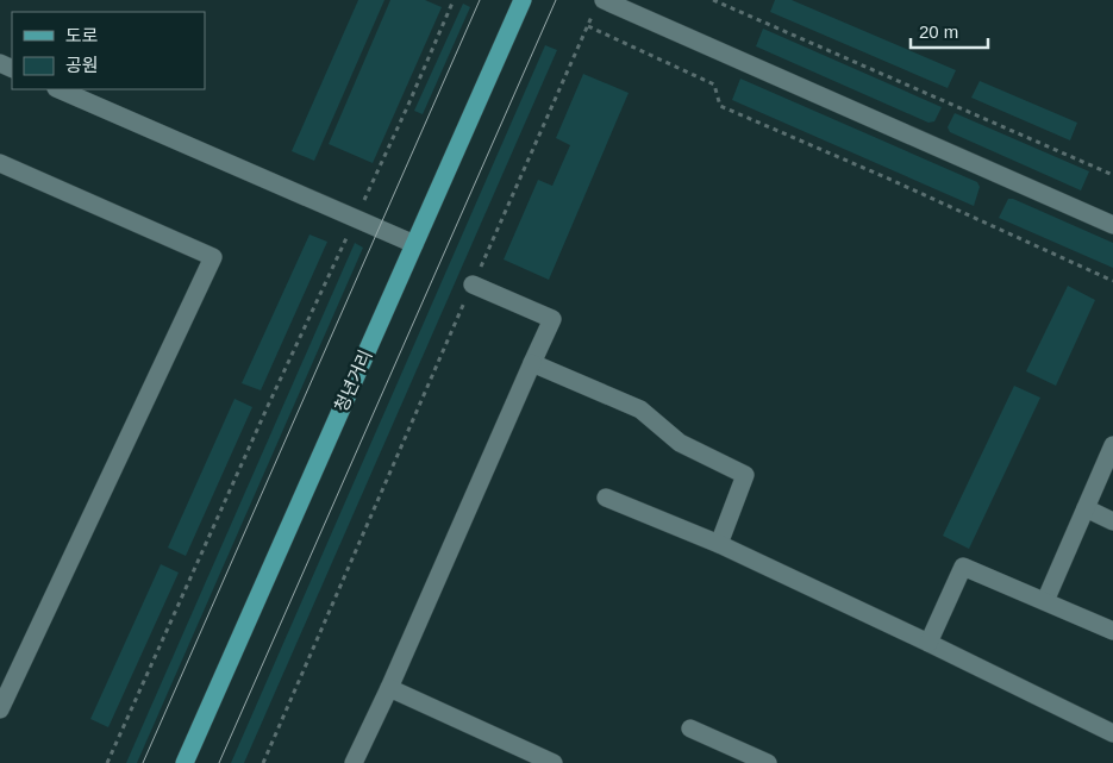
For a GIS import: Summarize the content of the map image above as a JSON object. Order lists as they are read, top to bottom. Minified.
{"streets":{"main road":["청년거리"]},"legend":["도로","공원"],"scale_bar":"20 m"}
